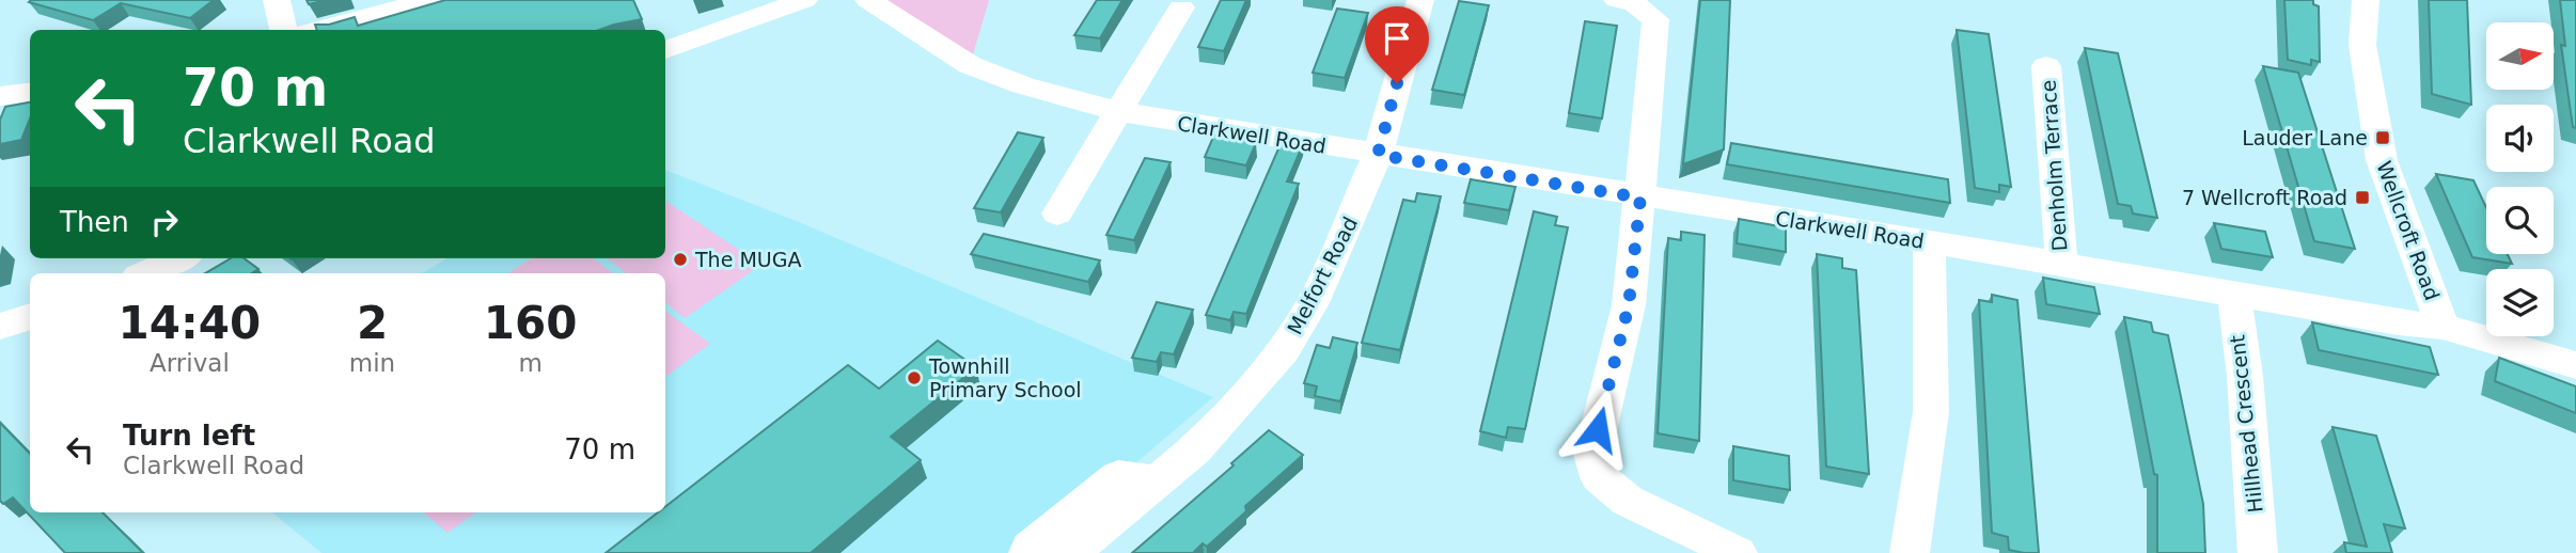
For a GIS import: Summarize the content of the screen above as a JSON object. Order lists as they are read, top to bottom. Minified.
{"streets":{"street":["Clarkwell Road","Denholm Terrace","Wellcroft Road","Melfort Road","Hillhead Crescent"]},"crossings":[["Clarkwell Road","Denholm Terrace"],["Clarkwell Road","Wellcroft Road"],["Clarkwell Road","Melfort Road"],["Clarkwell Road","Hillhead Crescent"]],"places":{"transit":["Lauder Lane","7 Wellcroft Road"],"other":["The MUGA","Townhill Primary School"]},"north":"right","page":{"turn":["70 m","Clarkwell Road"],"then":"Then","eta":["14:40","Arrival","2","min","160","m"],"list":[{"name":"Turn left","note":"Clarkwell Road","value":"70 m"}]}}
